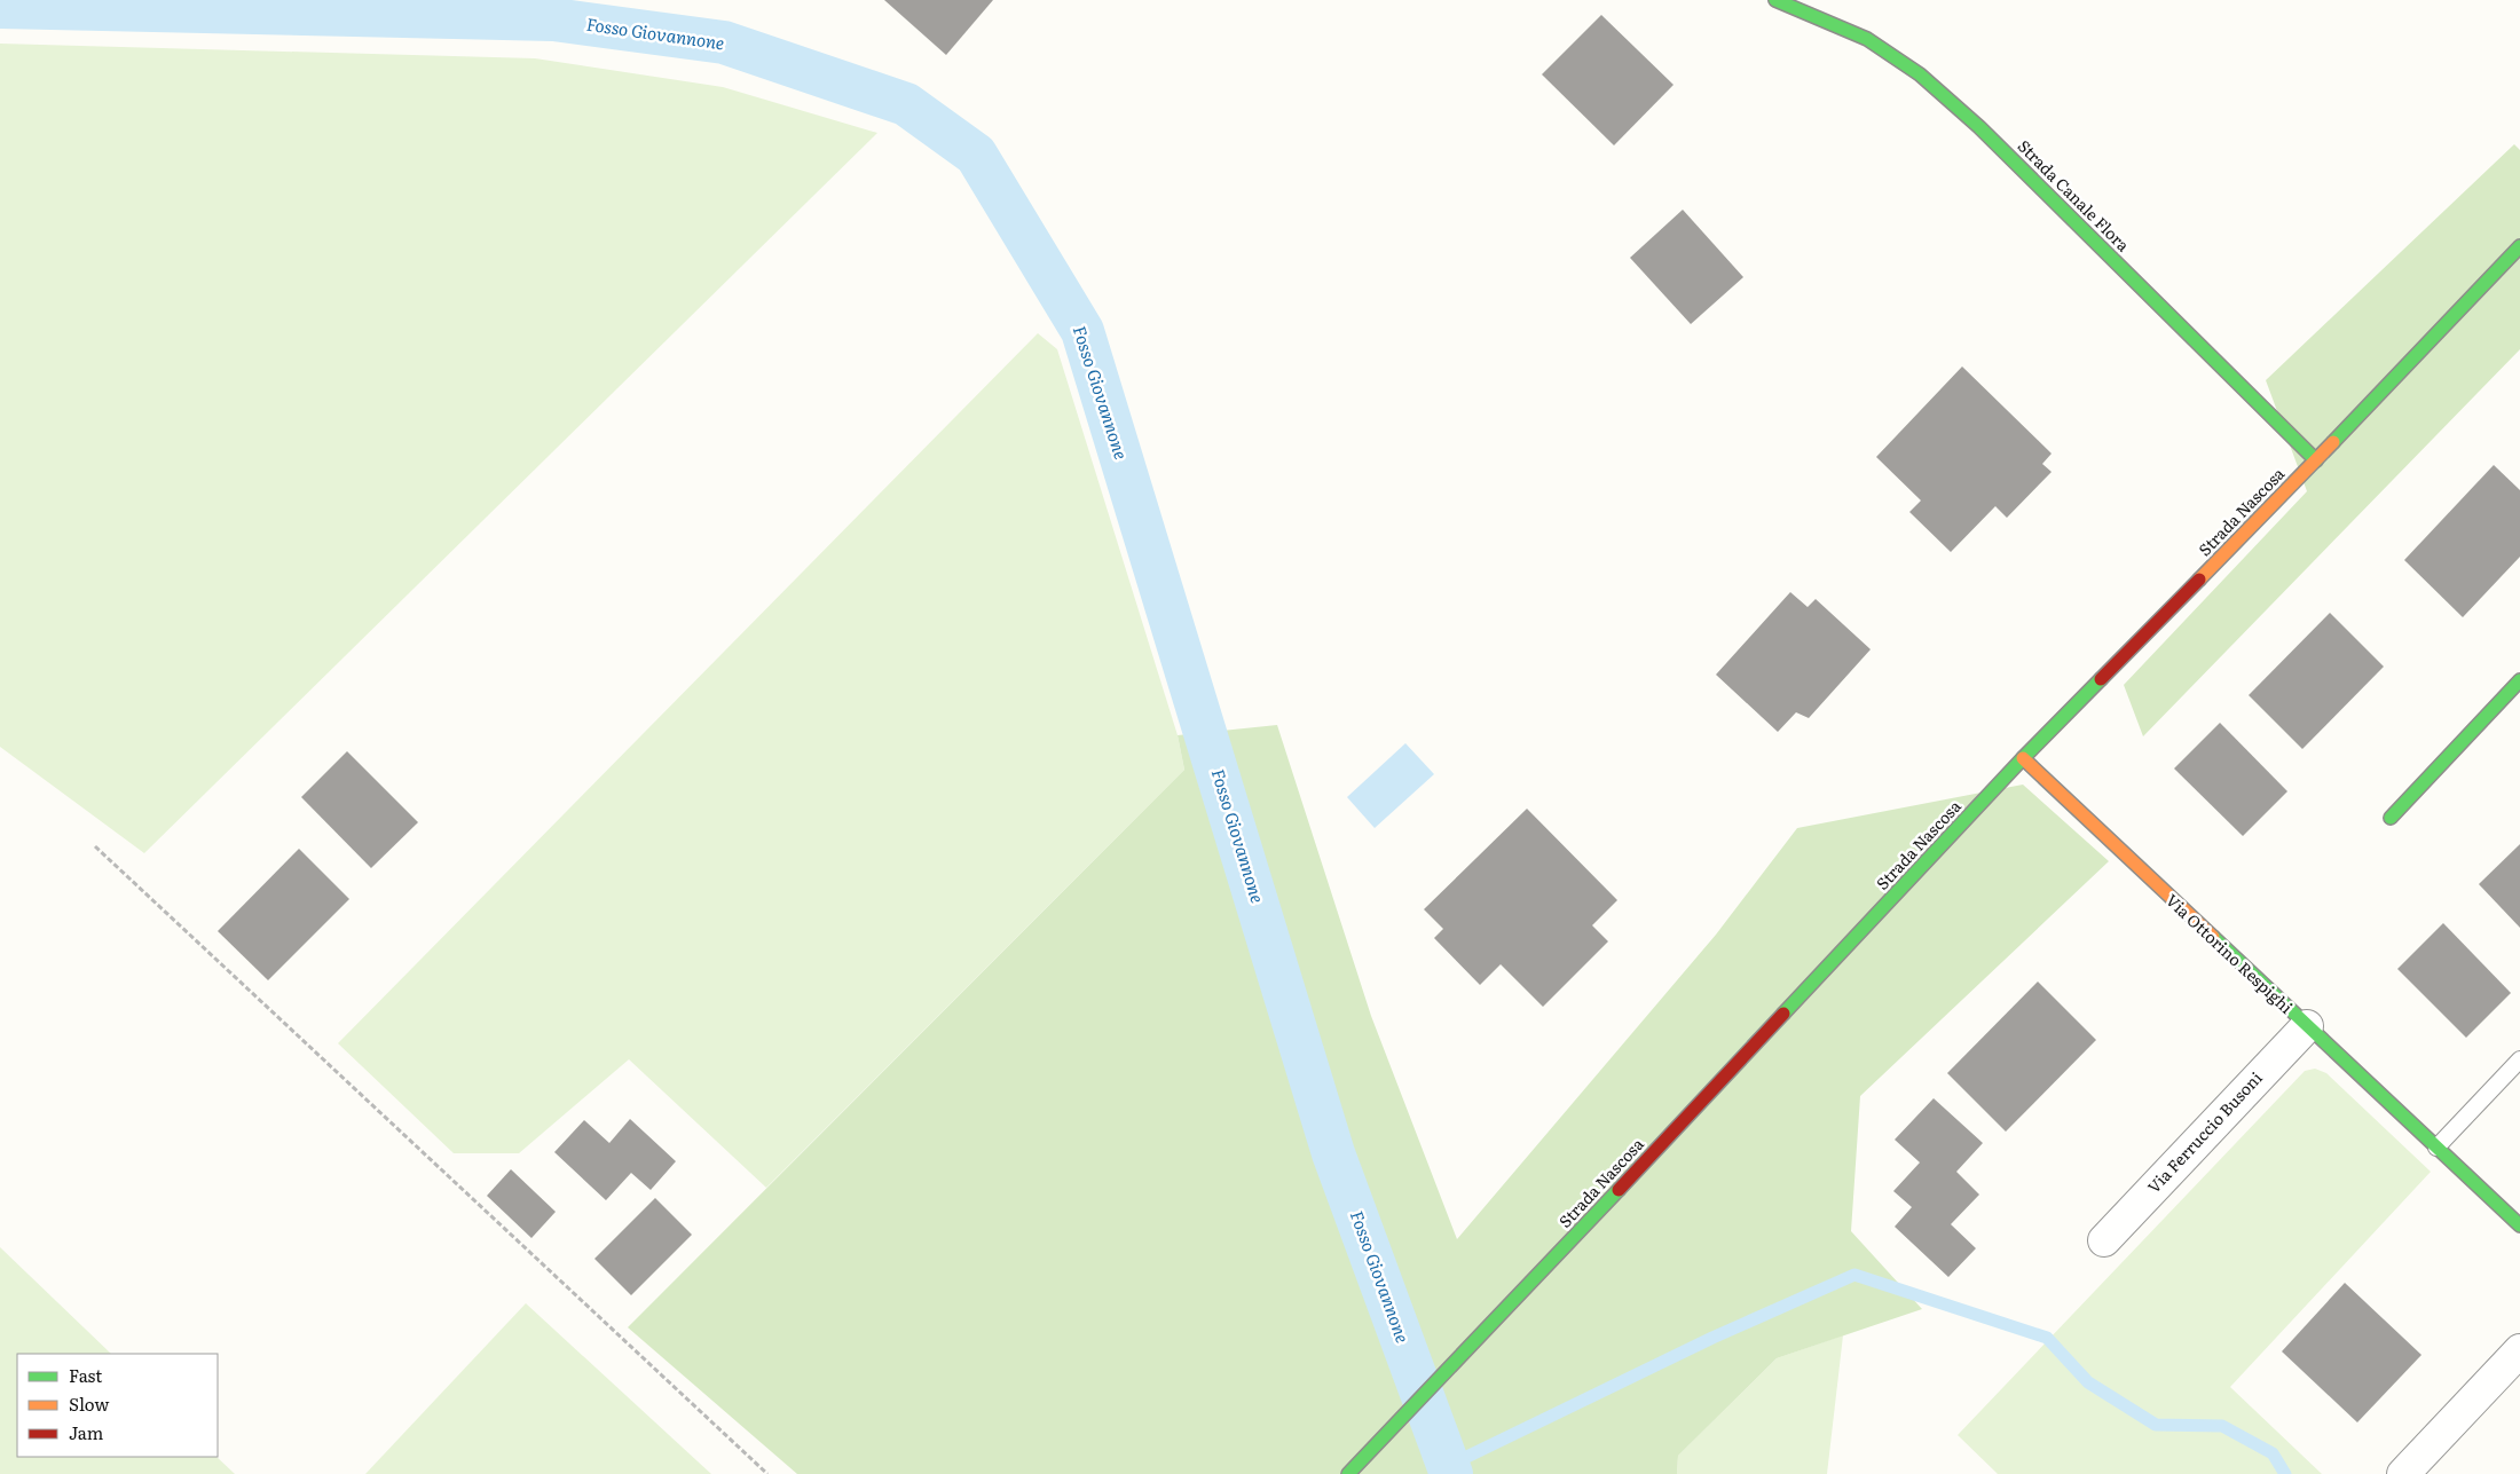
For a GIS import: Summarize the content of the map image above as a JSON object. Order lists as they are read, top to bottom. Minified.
{"streets":{"street":["Strada Canale Flora","Strada Nascosa","Via Ottorino Respighi","Via Ferruccio Busoni"]},"crossings":[["Strada Canale Flora","Strada Nascosa"],["Strada Nascosa","Via Ottorino Respighi"],["Via Ottorino Respighi","Via Ferruccio Busoni"]],"water":["Fosso Giovannone"],"legend":["Fast","Slow","Jam"]}
